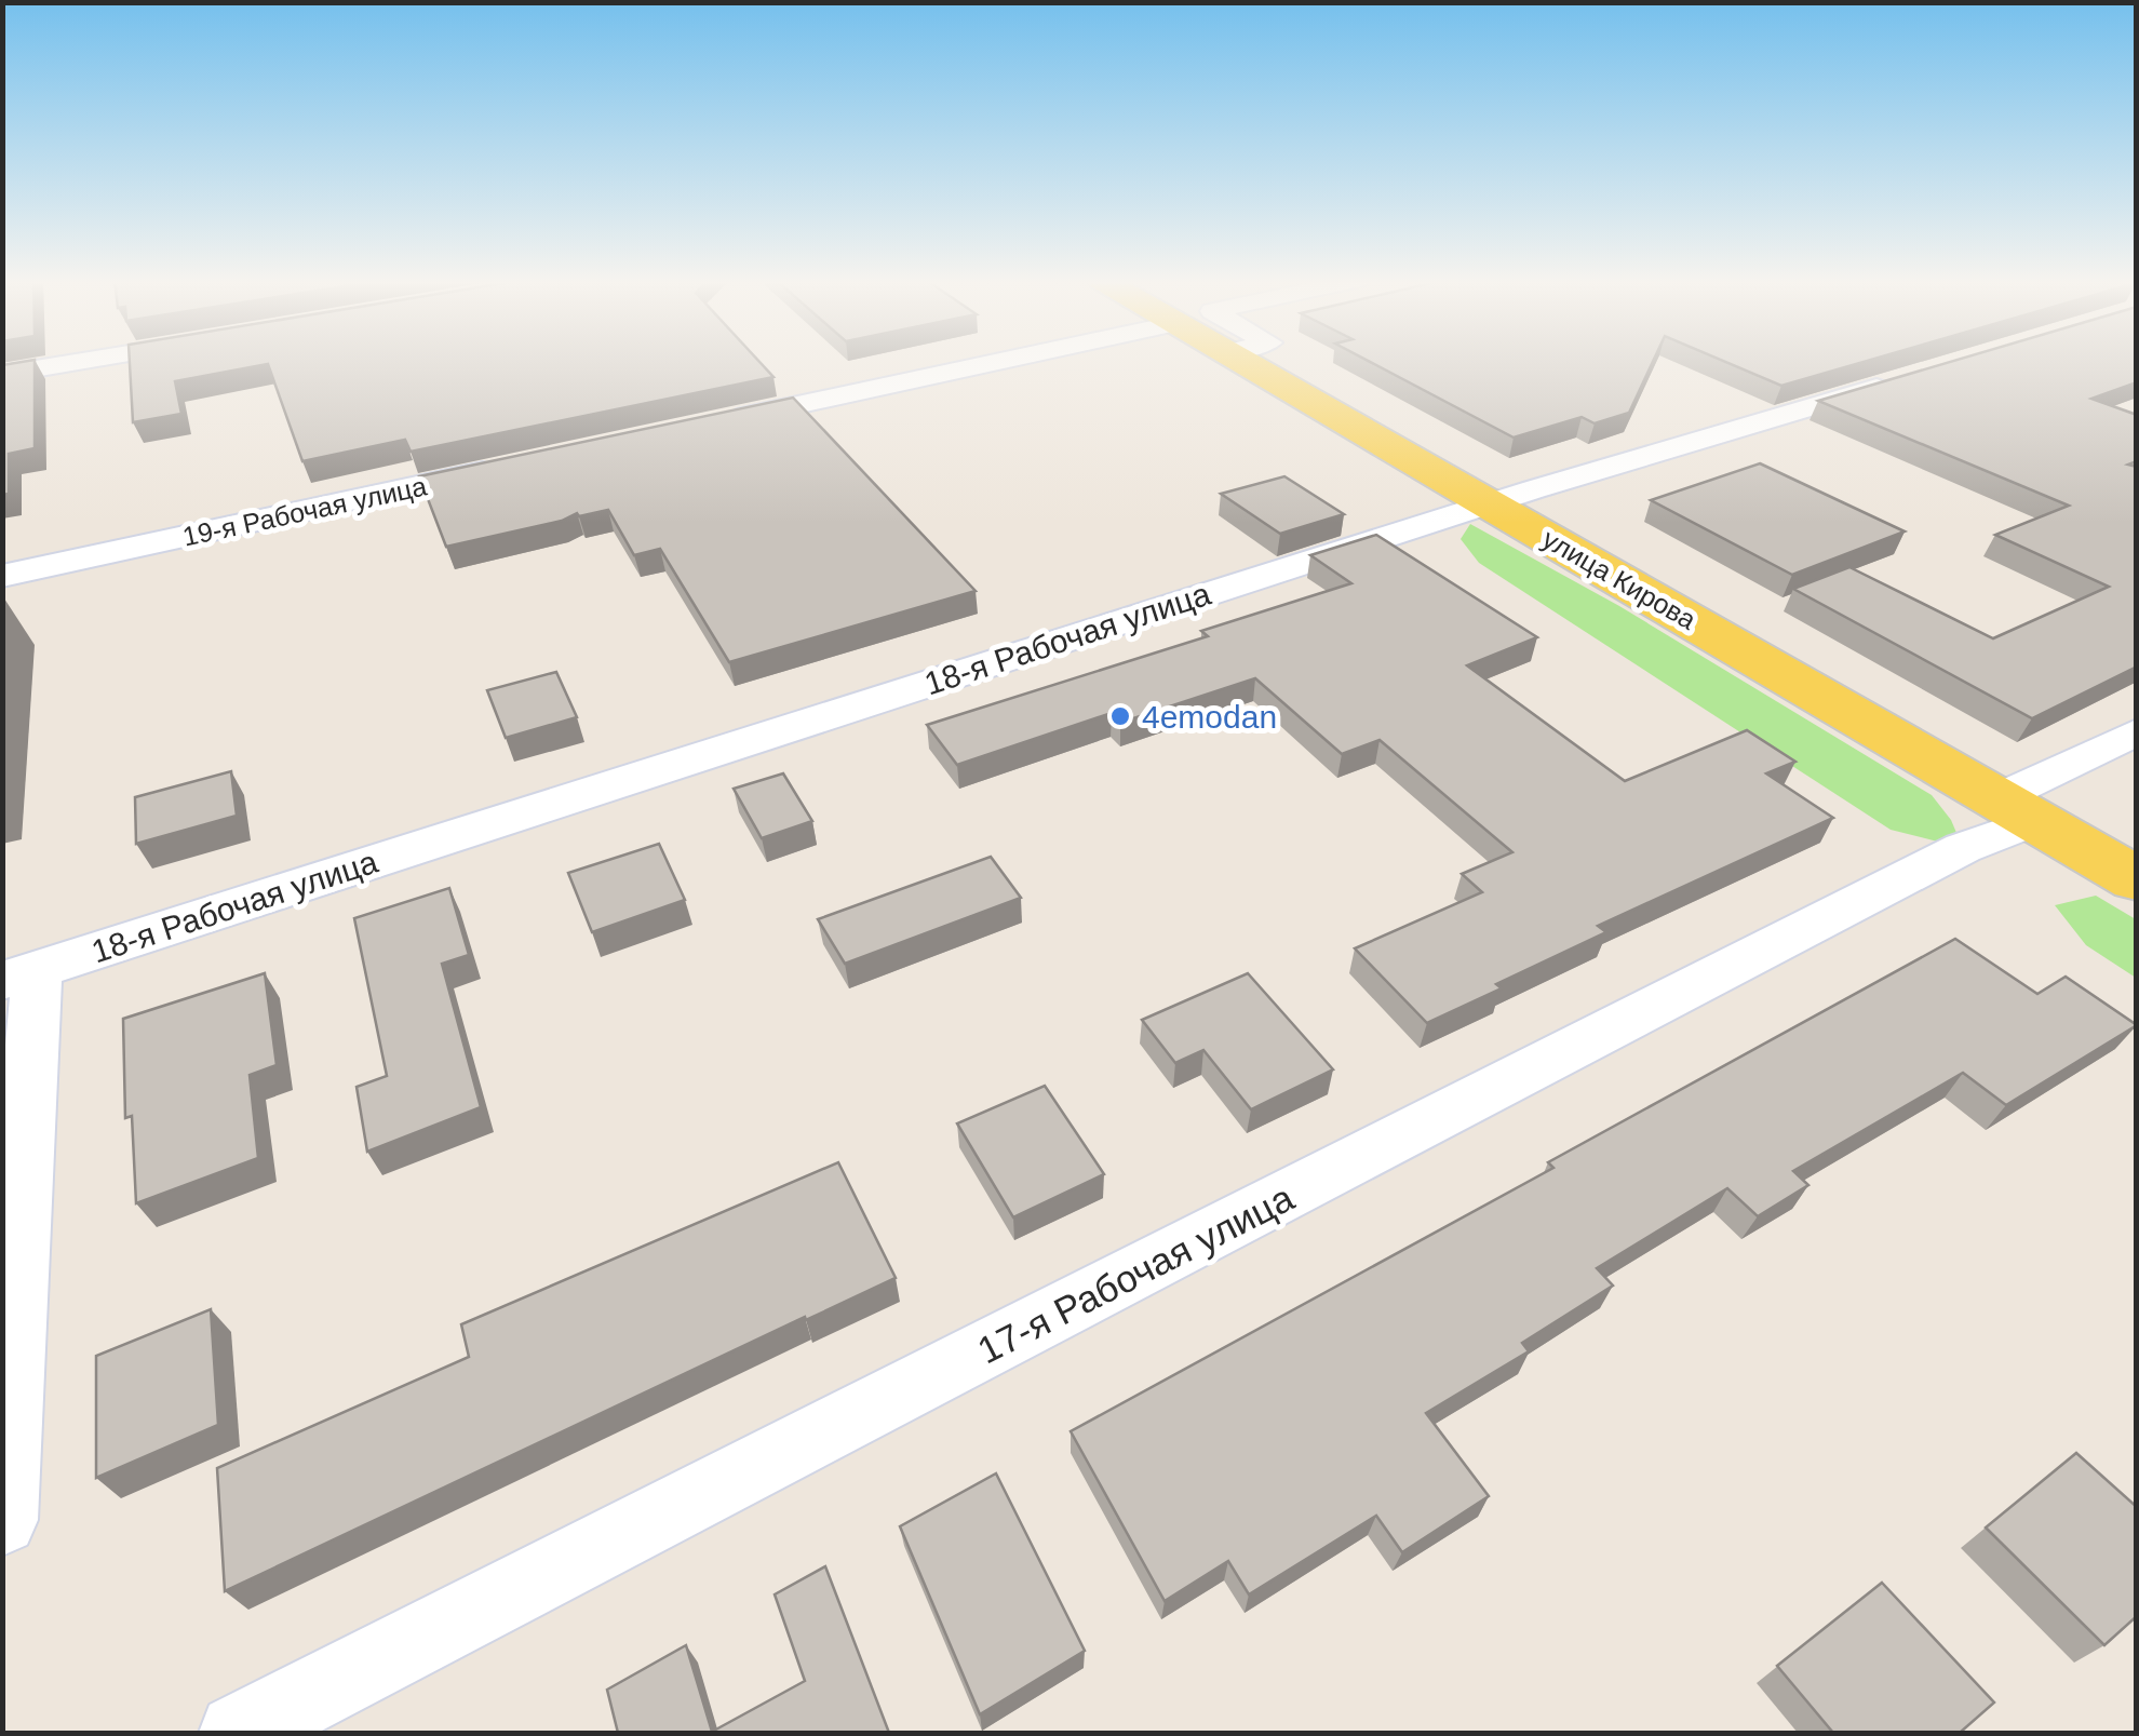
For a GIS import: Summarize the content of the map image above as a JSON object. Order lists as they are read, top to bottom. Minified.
{"streets":{"main road":["улица Кирова"],"street":["19-я Рабочая улица","18-я Рабочая улица","17-я Рабочая улица"]},"crossings":[["улица Кирова","18-я Рабочая улица"],["улица Кирова","17-я Рабочая улица"]],"places":["4emodan"]}
